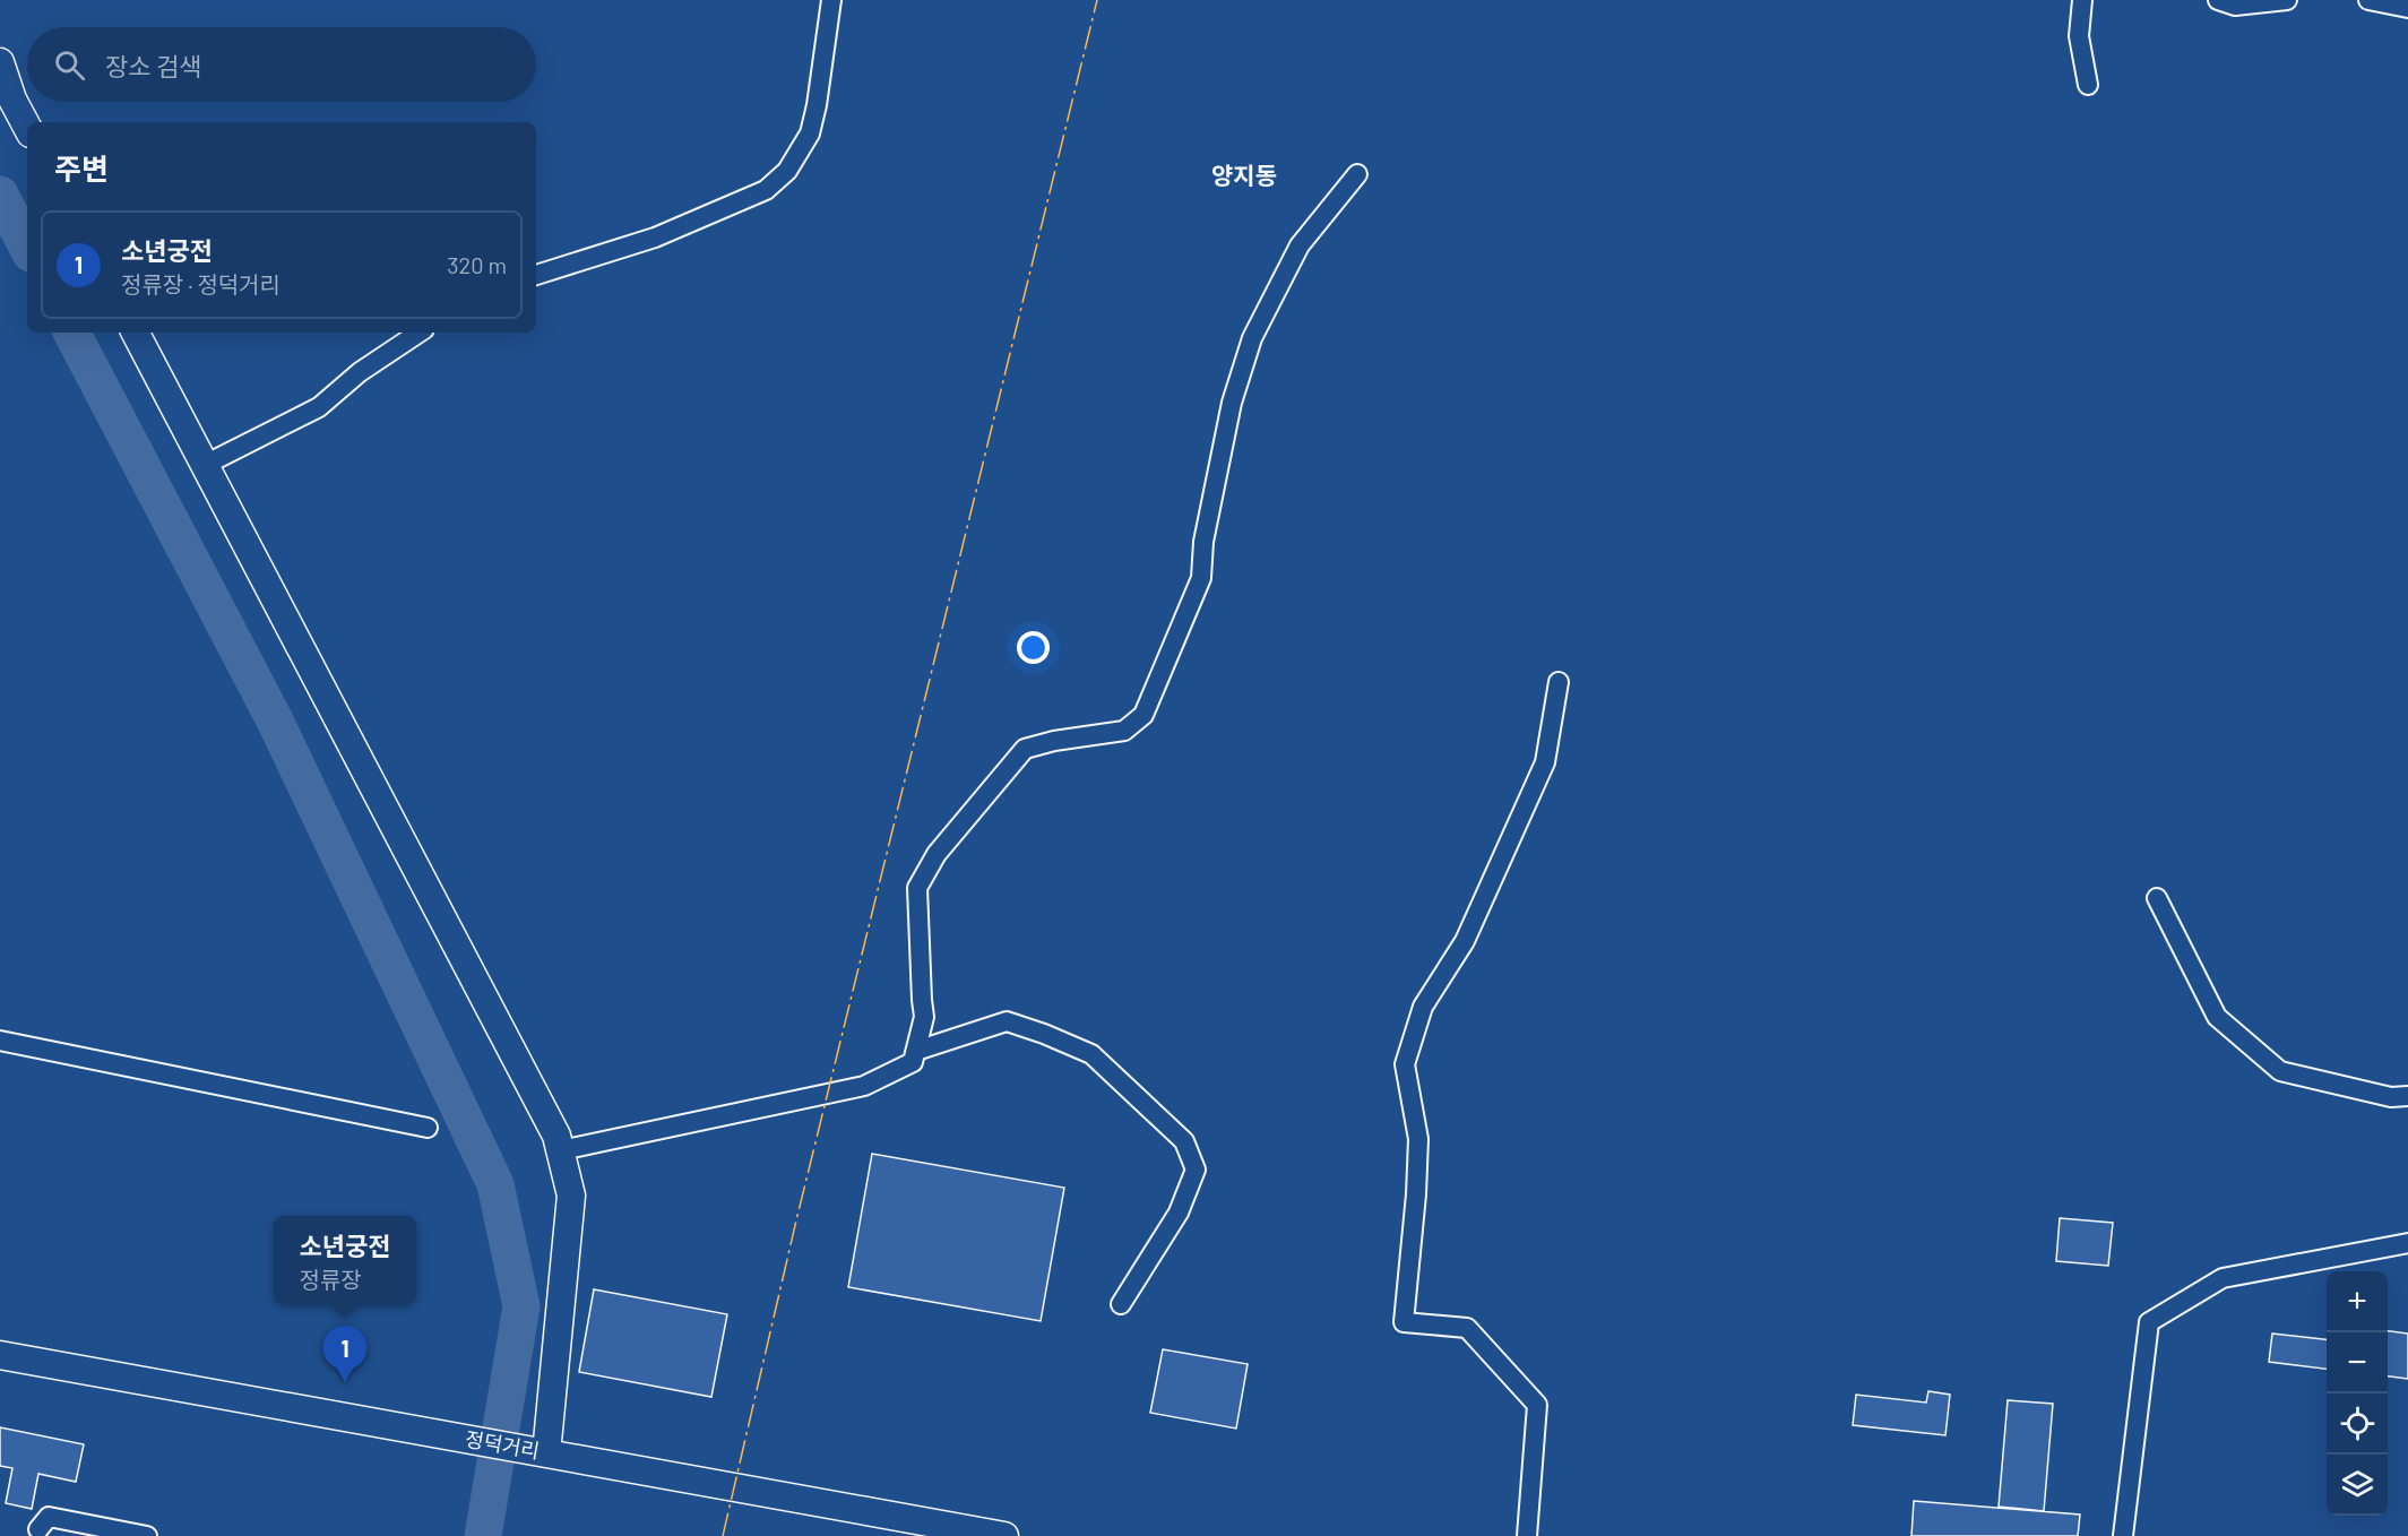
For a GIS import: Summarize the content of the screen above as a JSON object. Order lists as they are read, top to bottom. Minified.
{"streets":{"street":["정덕거리"]},"districts":["양지동"],"page":{"search":"장소 검색","heading":"주변","list":[{"mark":"1","name":"소년궁전","note":"정류장 · 정덕거리","value":"320 m"}],"popup":["소년궁전","정류장"],"map_buttons":["+","−"],"pins":"1"}}
